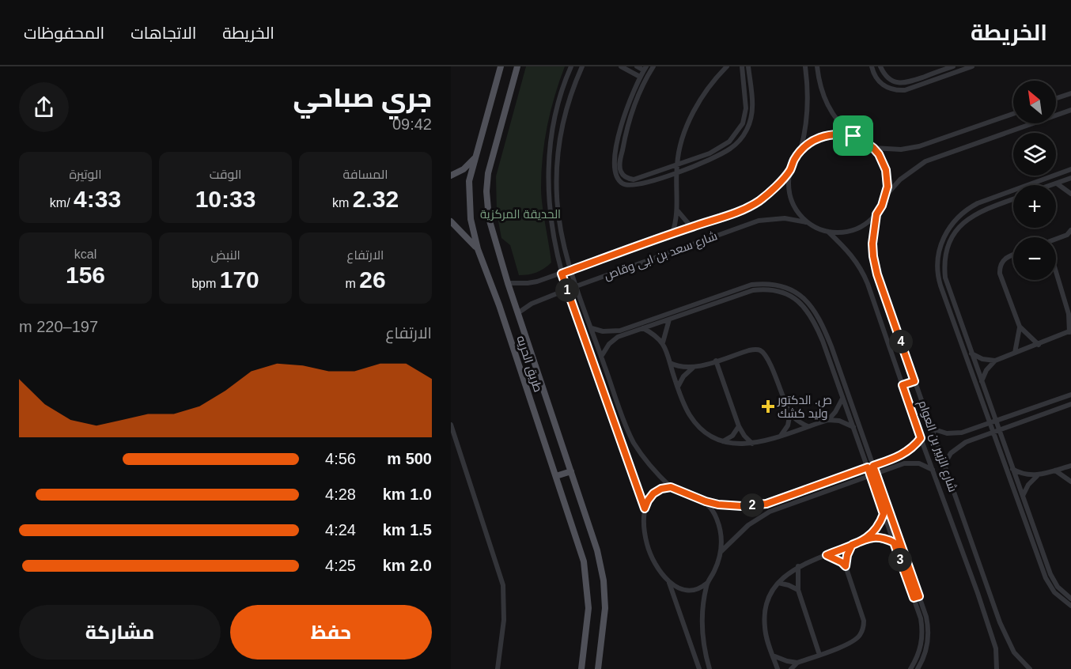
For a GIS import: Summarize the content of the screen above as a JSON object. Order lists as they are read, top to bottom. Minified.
{"streets":{"main road":["طريق الحريه"],"street":["شارع سعد بن ابى وقاص","شارع الزبير بن العوام"]},"crossings":[["شارع سعد بن ابى وقاص","طريق الحريه"],["شارع سعد بن ابى وقاص","شارع الزبير بن العوام"]],"parks":["الحديقة المركزية"],"places":{"health":["ص. الدكتور وليد كشك"]},"north":"top left","page":{"header":"الخريطة","nav":["الخريطة","الاتجاهات","المحفوظات"],"heading":["جري صباحي","09:42"],"map_buttons":["+","−"],"stats":[["المسافة","2.32 km"],["الوقت","10:33"],["الوتيرة","4:33 /km"],["الارتفاع","26 m"],["النبض","170 bpm"],["kcal","156"]],"pins":["1","4","2","3"],"chart":["الارتفاع","197–220 m"],"list":[{"name":"500 m","note":"4:56"},{"name":"1.0 km","note":"4:28"},{"name":"1.5 km","note":"4:24"},{"name":"2.0 km","note":"4:25"}],"buttons":["حفظ","مشاركة"]}}
